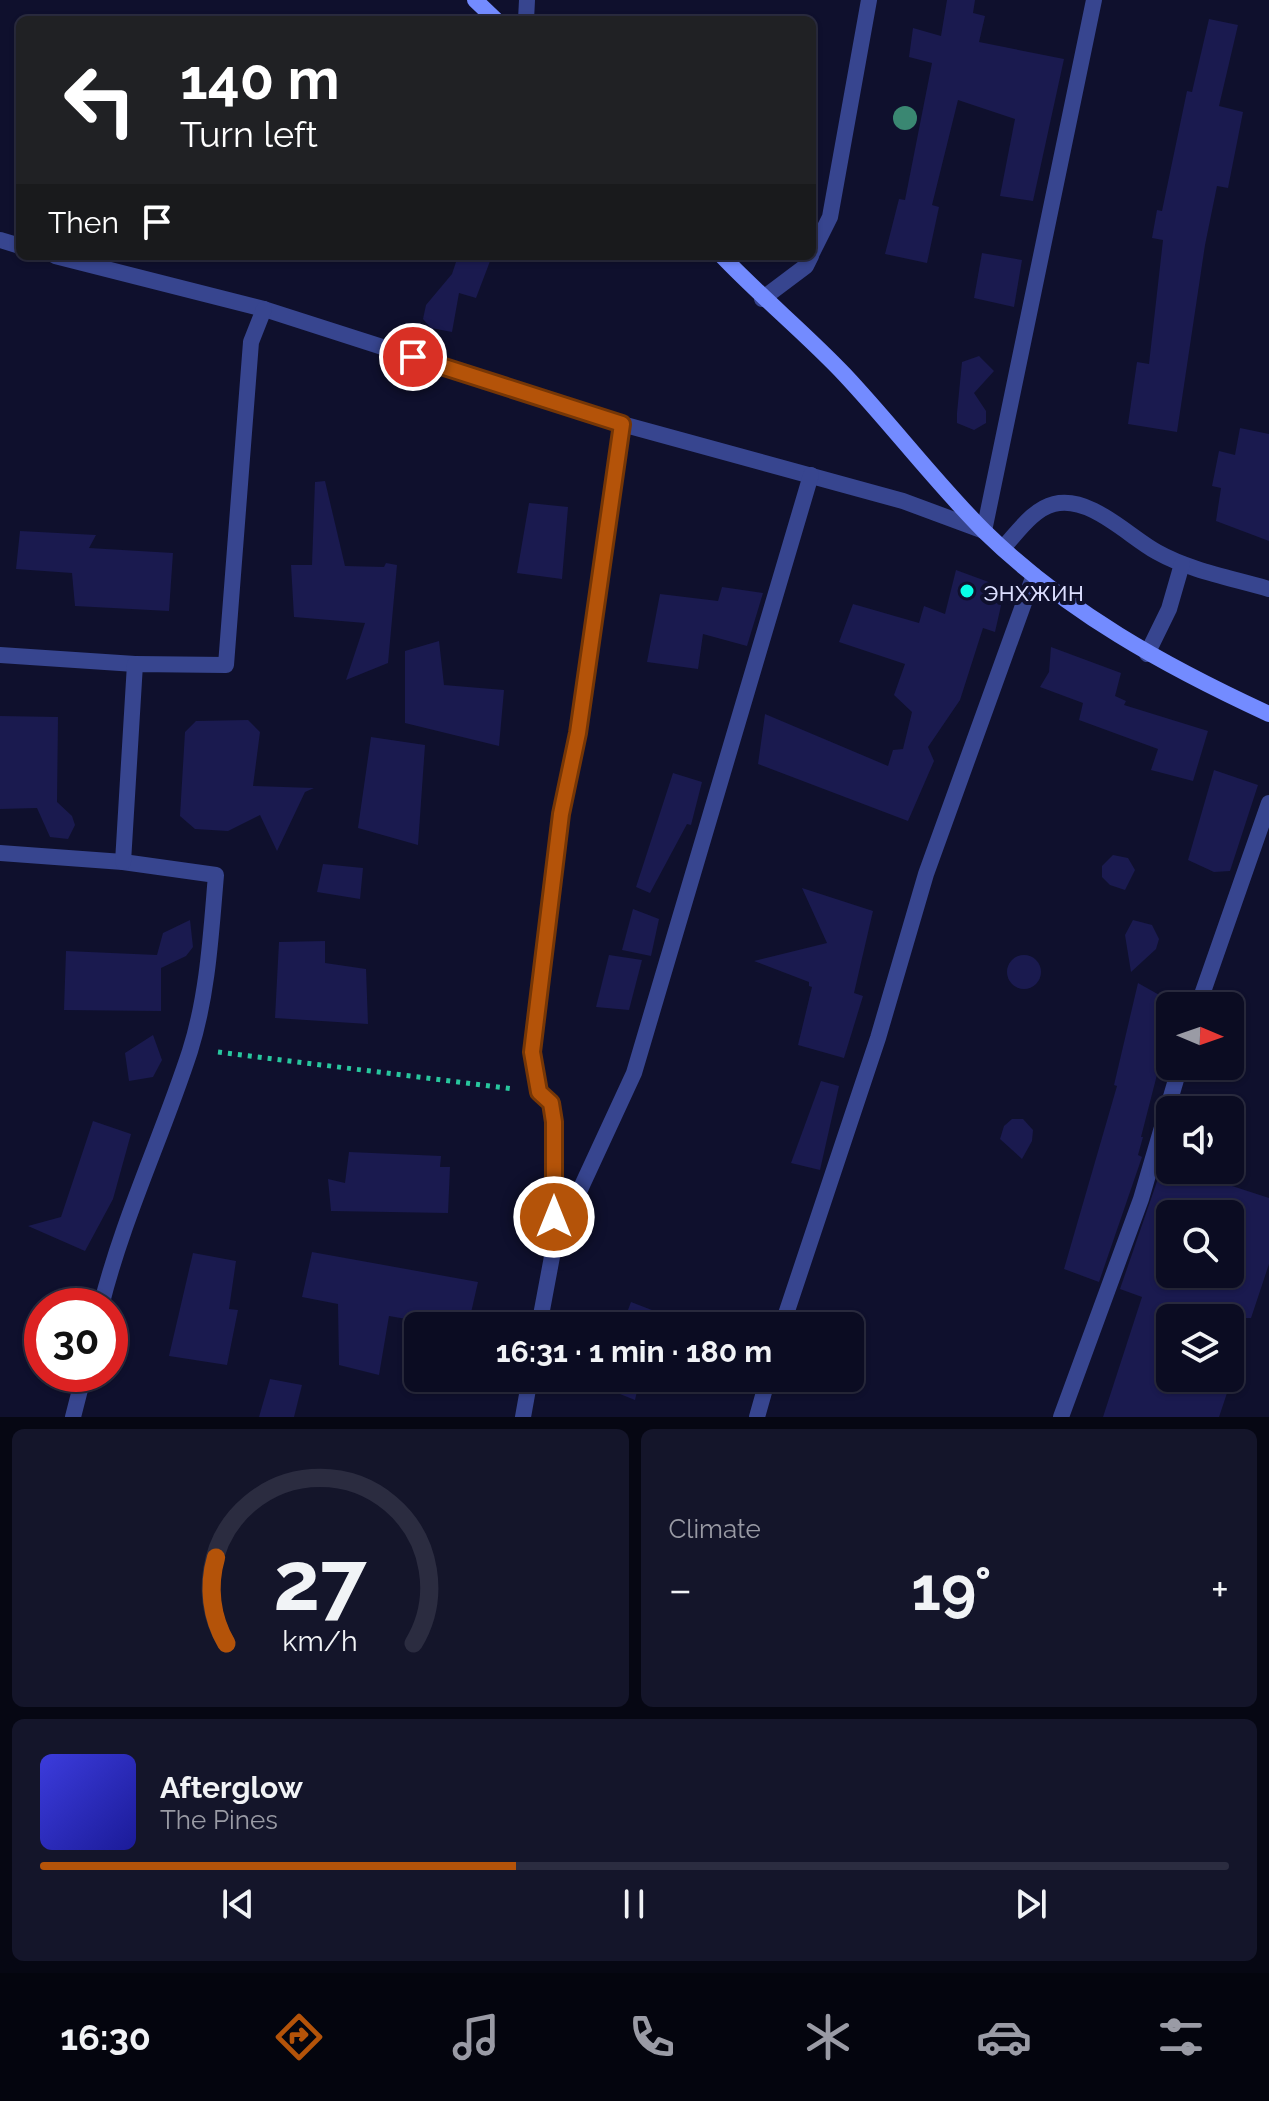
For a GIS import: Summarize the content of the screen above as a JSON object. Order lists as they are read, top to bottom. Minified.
{"places":["энхжин"],"north":"right","page":{"turn":["140 m","Turn left"],"then":"Then","limit":"30","trip":"16:31 · 1 min · 180 m","tile":"Climate","heat":["−","19°","+"],"song":["Afterglow","The Pines"],"tabs":"16:30","gauge":["27","km/h"]}}
